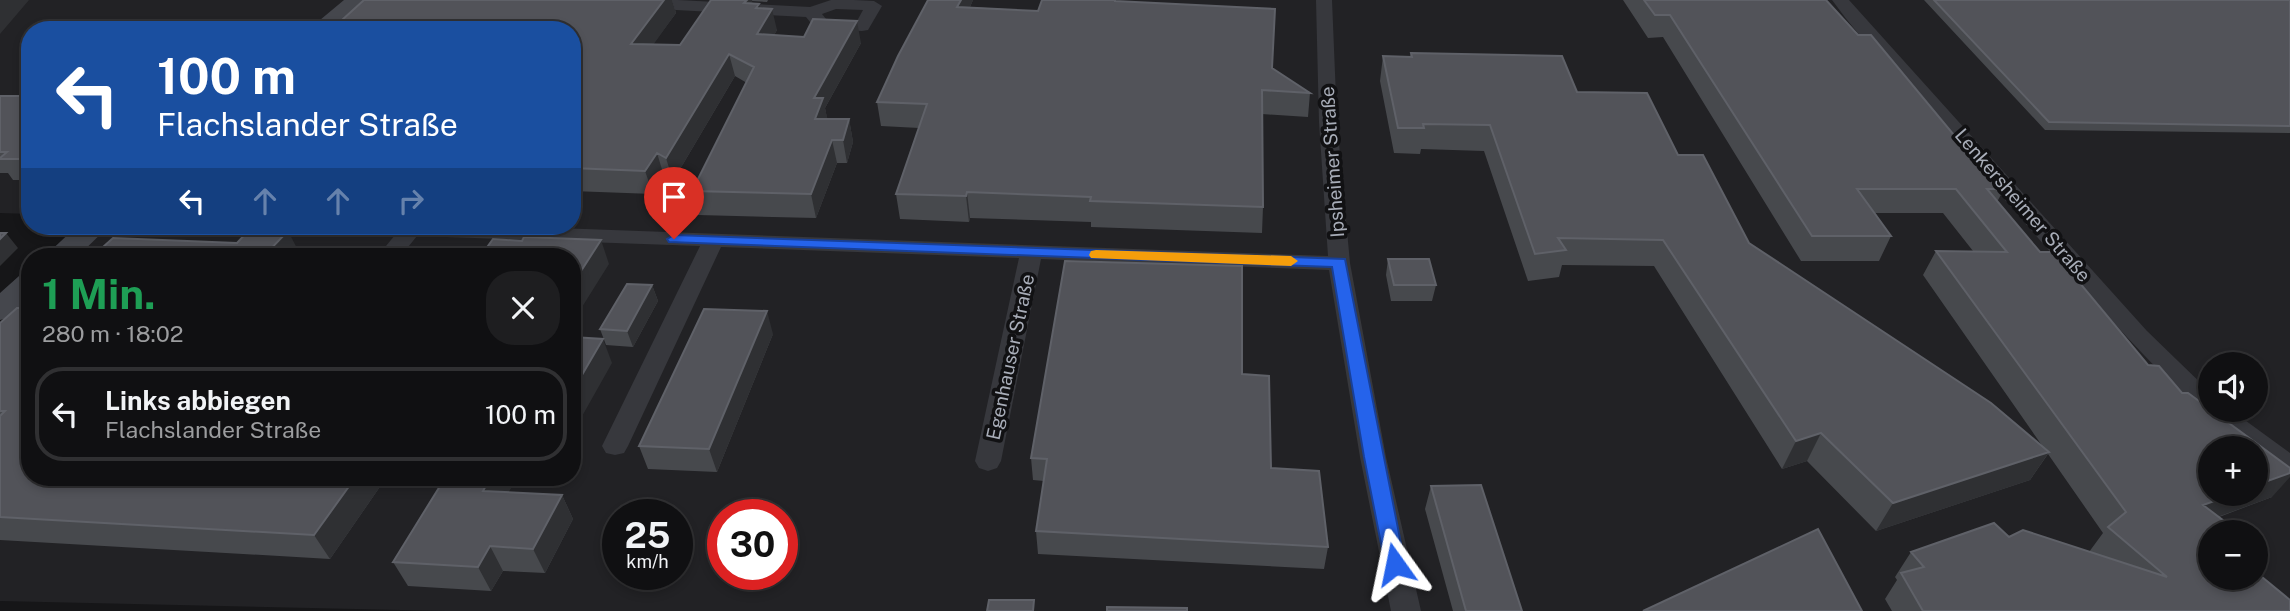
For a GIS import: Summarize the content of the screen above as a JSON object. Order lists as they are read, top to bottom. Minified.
{"streets":{"street":["Ipsheimer Straße","Lenkersheimer Straße","Egenhauser Straße"]},"page":{"turn":["100 m","Flachslander Straße"],"heading":["1 Min.","280 m · 18:02"],"map_buttons":["+","−"],"list":[{"name":"Links abbiegen","note":"Flachslander Straße","value":"100 m"}],"speed":"25 km/h","limit":"30"}}
